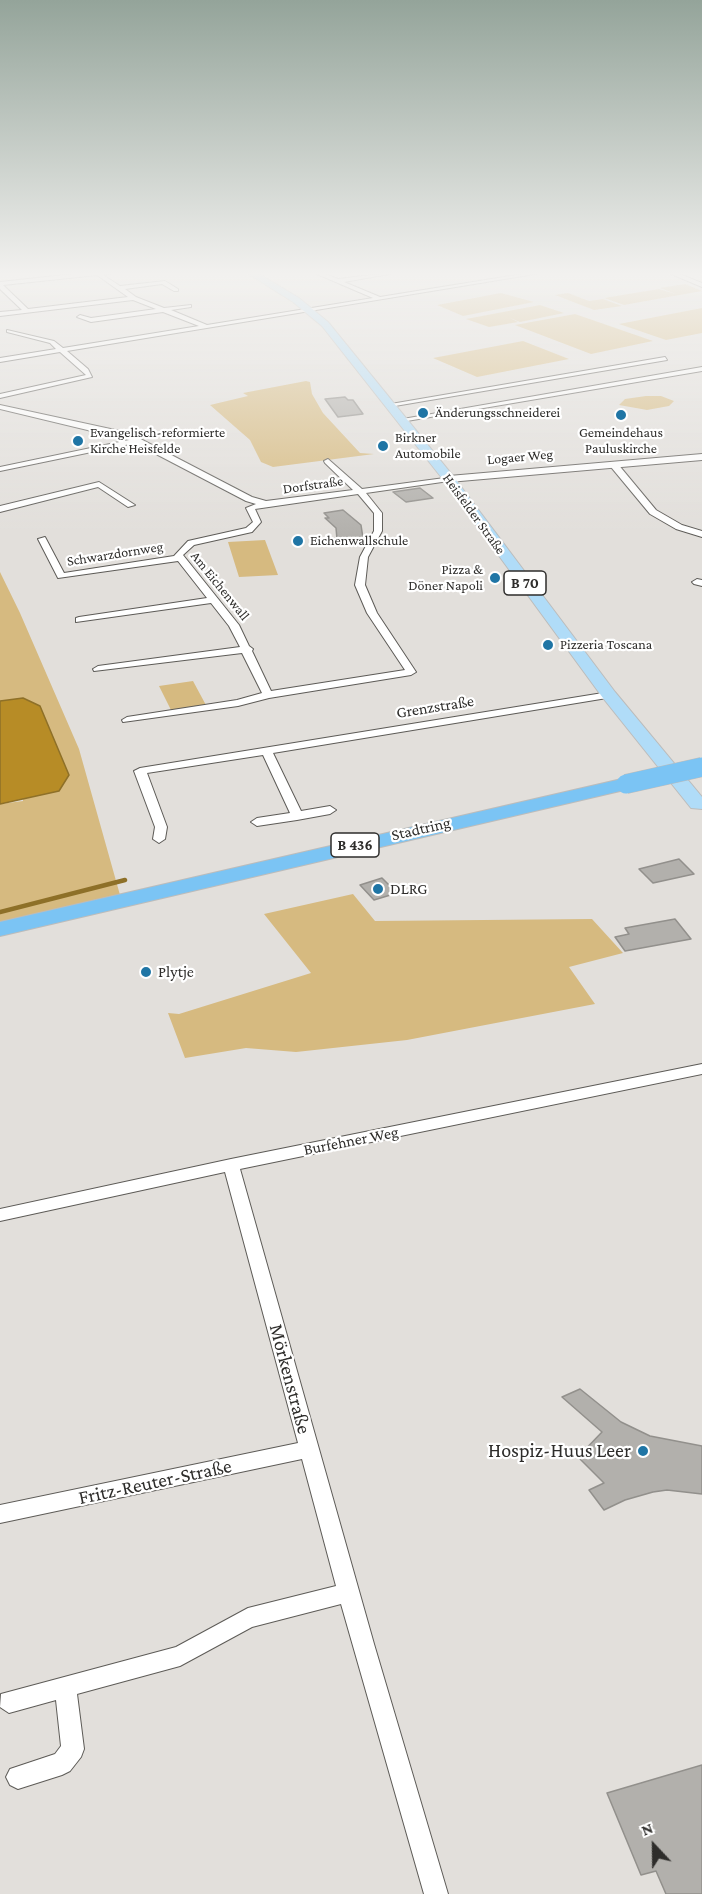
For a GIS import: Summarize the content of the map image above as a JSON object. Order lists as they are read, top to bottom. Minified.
{"streets":{"highway":["Stadtring","B 436"],"main road":["Heisfelder Straße","B 70"],"street":["Logaer Weg","Dorfstraße","Schwarzdornweg","Am Eichenwall","Grenzstraße","Burfehner Weg","Mörkenstraße","Fritz-Reuter-Straße"]},"crossings":[["Logaer Weg","Dorfstraße"],["Logaer Weg","Heisfelder Straße"],["Dorfstraße","Heisfelder Straße"],["Dorfstraße","Am Eichenwall"],["Heisfelder Straße","Grenzstraße"],["Schwarzdornweg","Am Eichenwall"],["Burfehner Weg","Mörkenstraße"],["Mörkenstraße","Fritz-Reuter-Straße"]],"places":["Änderungsschneiderei","Gemeindehaus Pauluskirche","Evangelisch-reformierte Kirche Heisfelde","Birkner Automobile","Eichenwallschule","Pizza & Döner Napoli","Pizzeria Toscana","DLRG","Plytje","Hospiz-Huus Leer"],"north":"top"}
